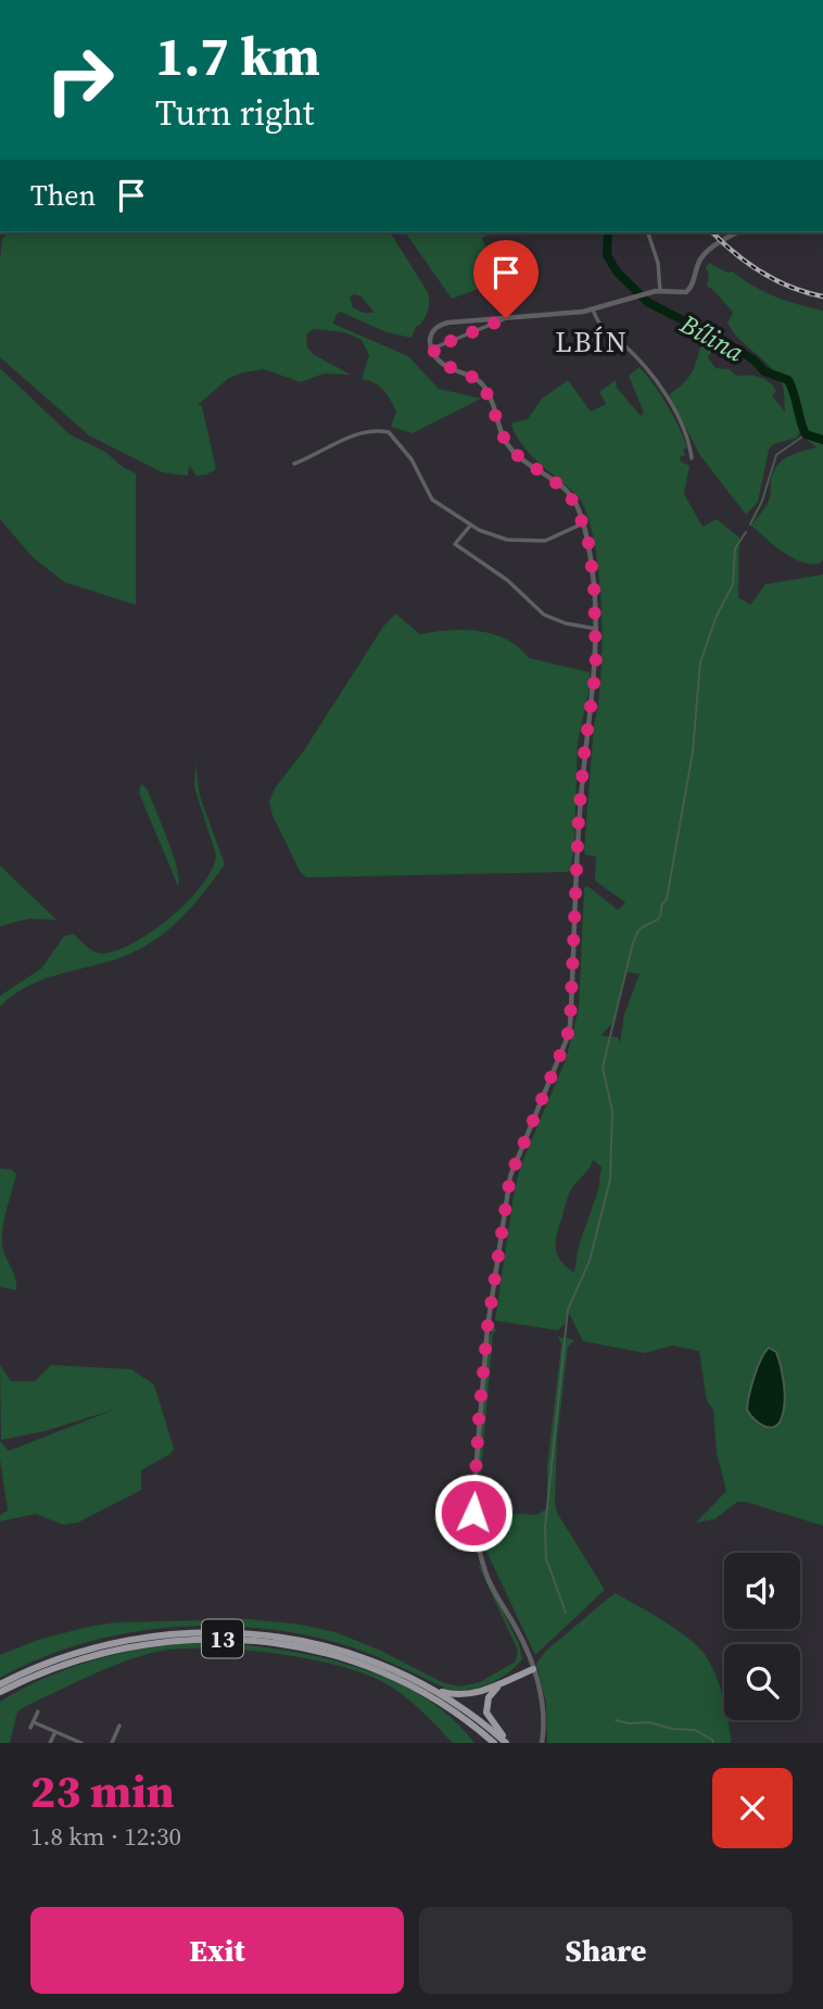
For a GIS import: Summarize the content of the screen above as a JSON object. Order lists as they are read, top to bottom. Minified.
{"streets":{"highway":["13"]},"districts":["LBÍN"],"water":["Bílina"],"page":{"turn":["1.7 km","Turn right"],"then":"Then","heading":["23 min","1.8 km · 12:30"],"buttons":["Exit","Share"]}}
